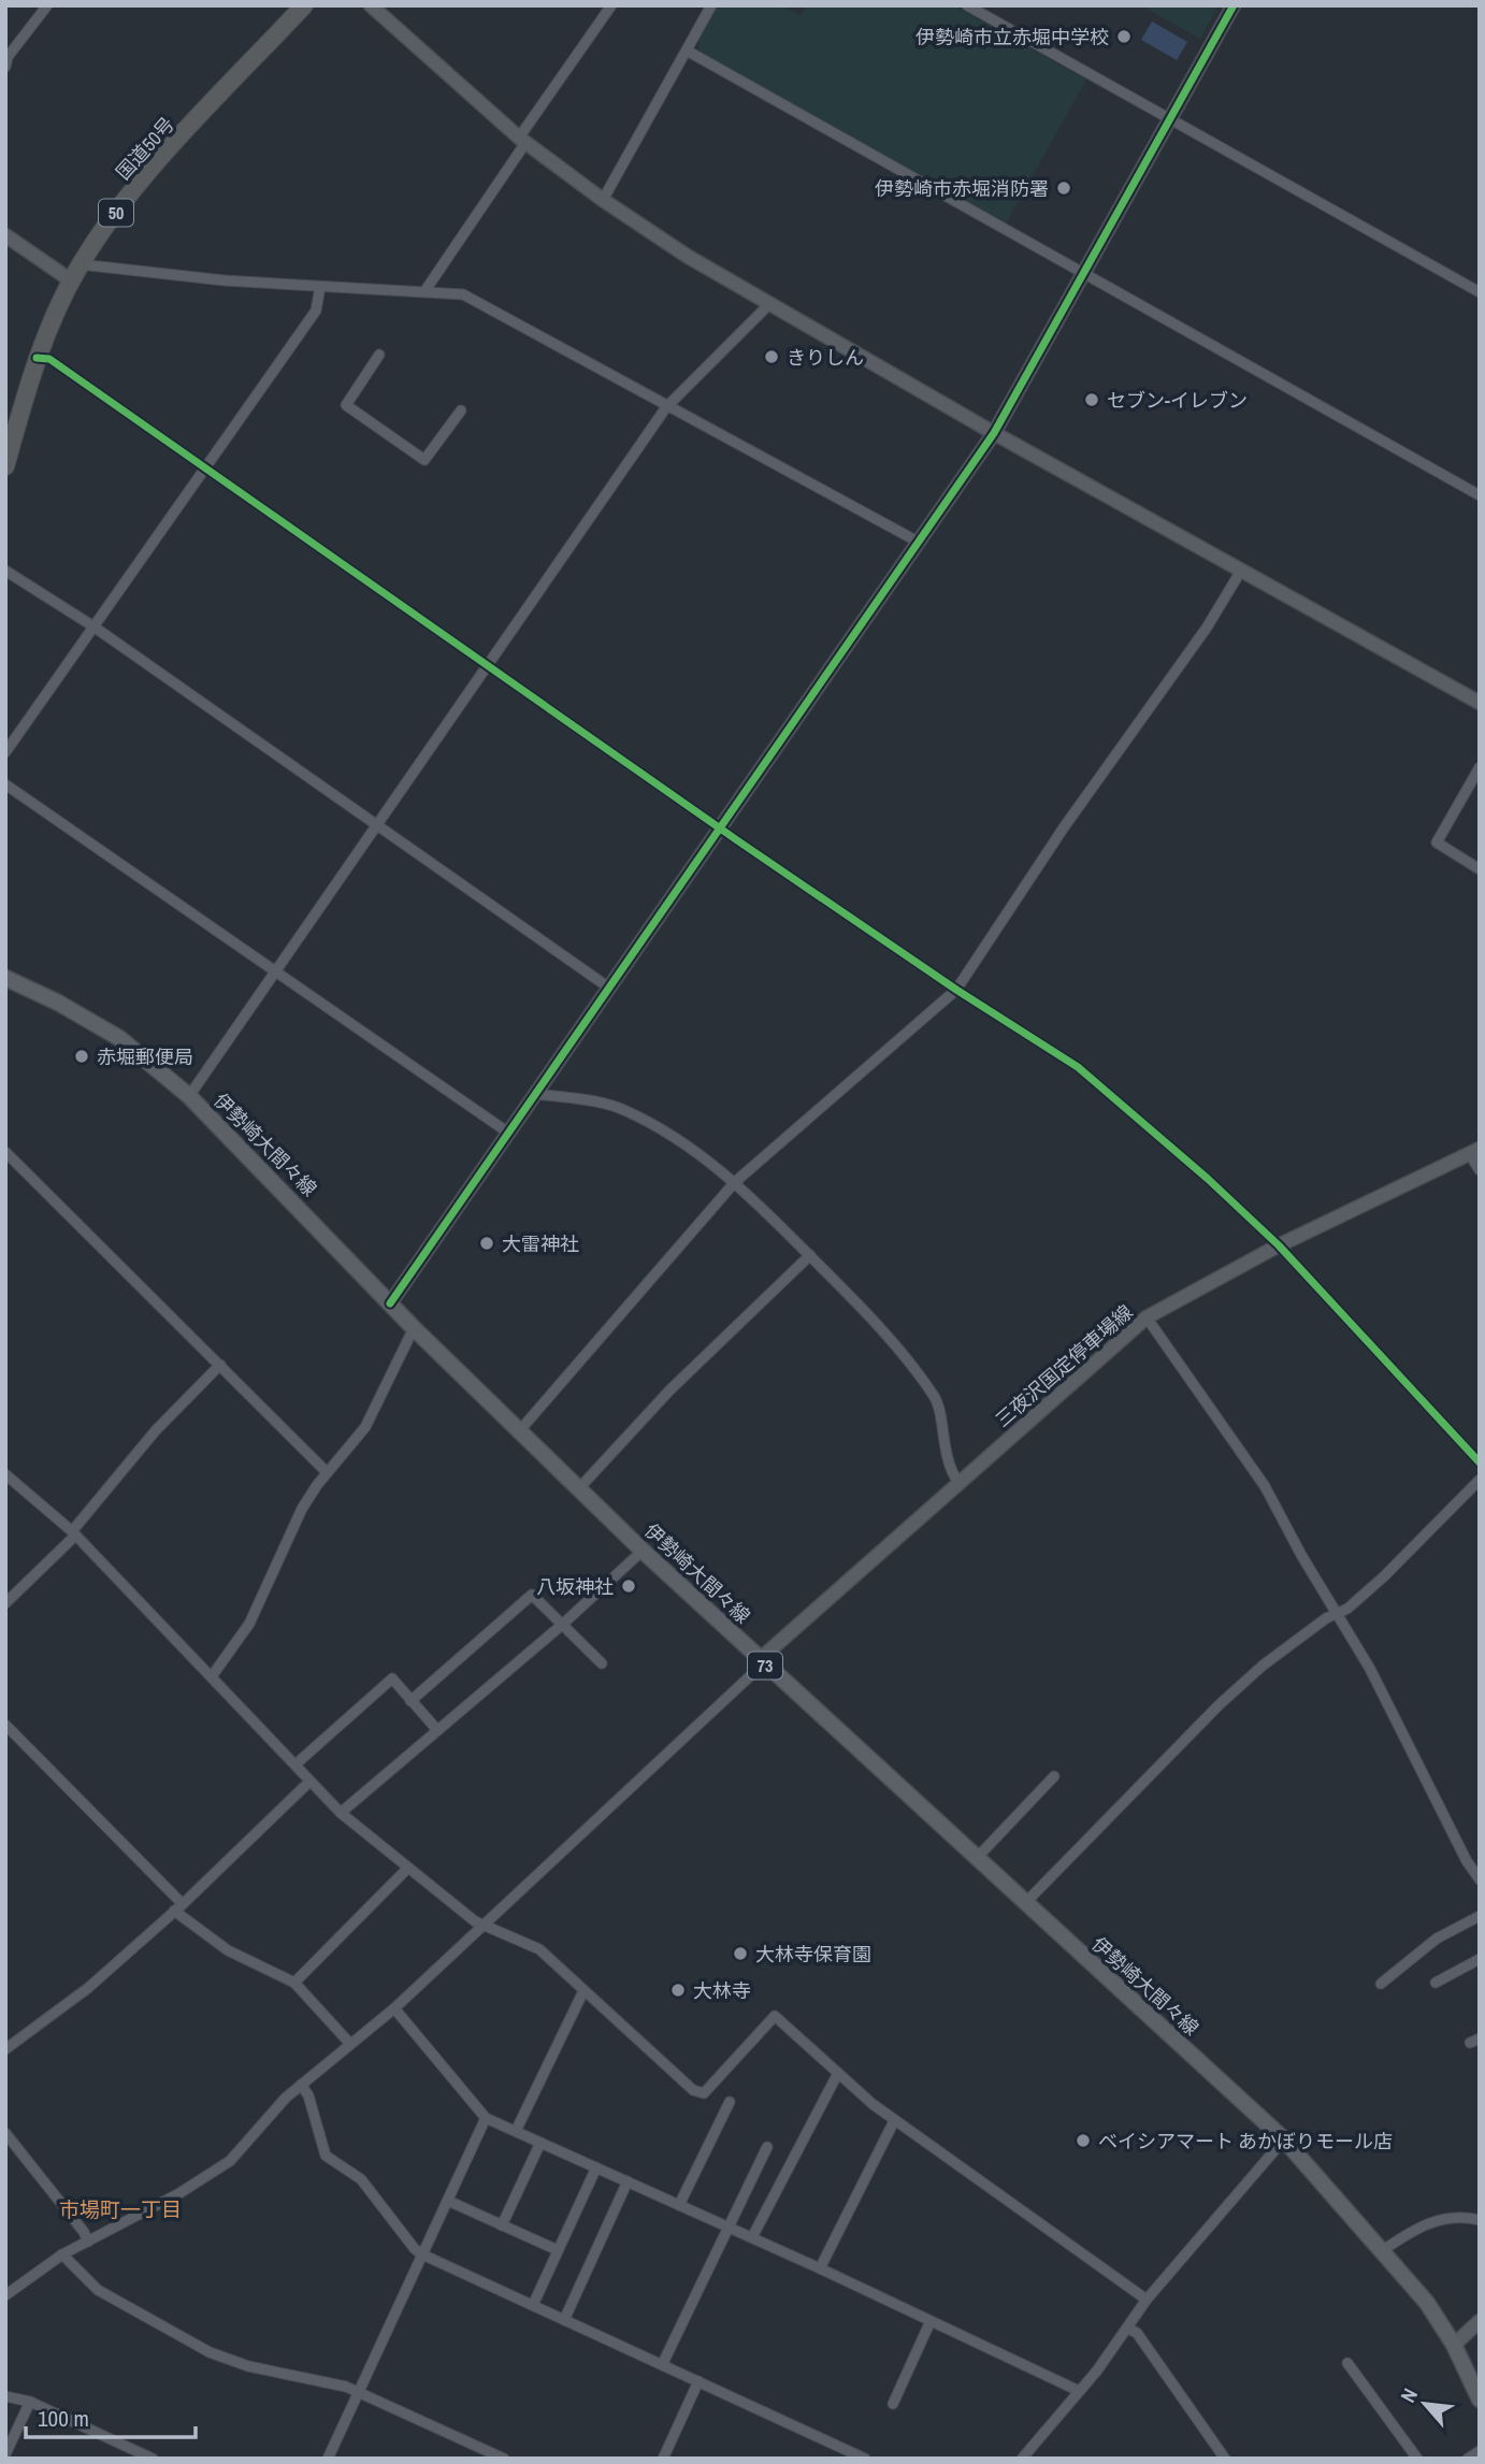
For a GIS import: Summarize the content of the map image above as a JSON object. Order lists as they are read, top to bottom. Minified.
{"streets":{"highway":["国道50号","50"],"main road":["伊勢崎大間々線","73"],"street":["三夜沢国定停車場線"]},"crossings":[["伊勢崎大間々線","三夜沢国定停車場線"]],"districts":["市場町一丁目"],"places":["伊勢崎市立赤堀中学校","伊勢崎市赤堀消防署","きりしん","セブン-イレブン","赤堀郵便局","大雷神社","八坂神社","大林寺保育園","大林寺","ベイシアマート あかぼりモール店"],"scale_bar":"100 m","north":"top left"}
